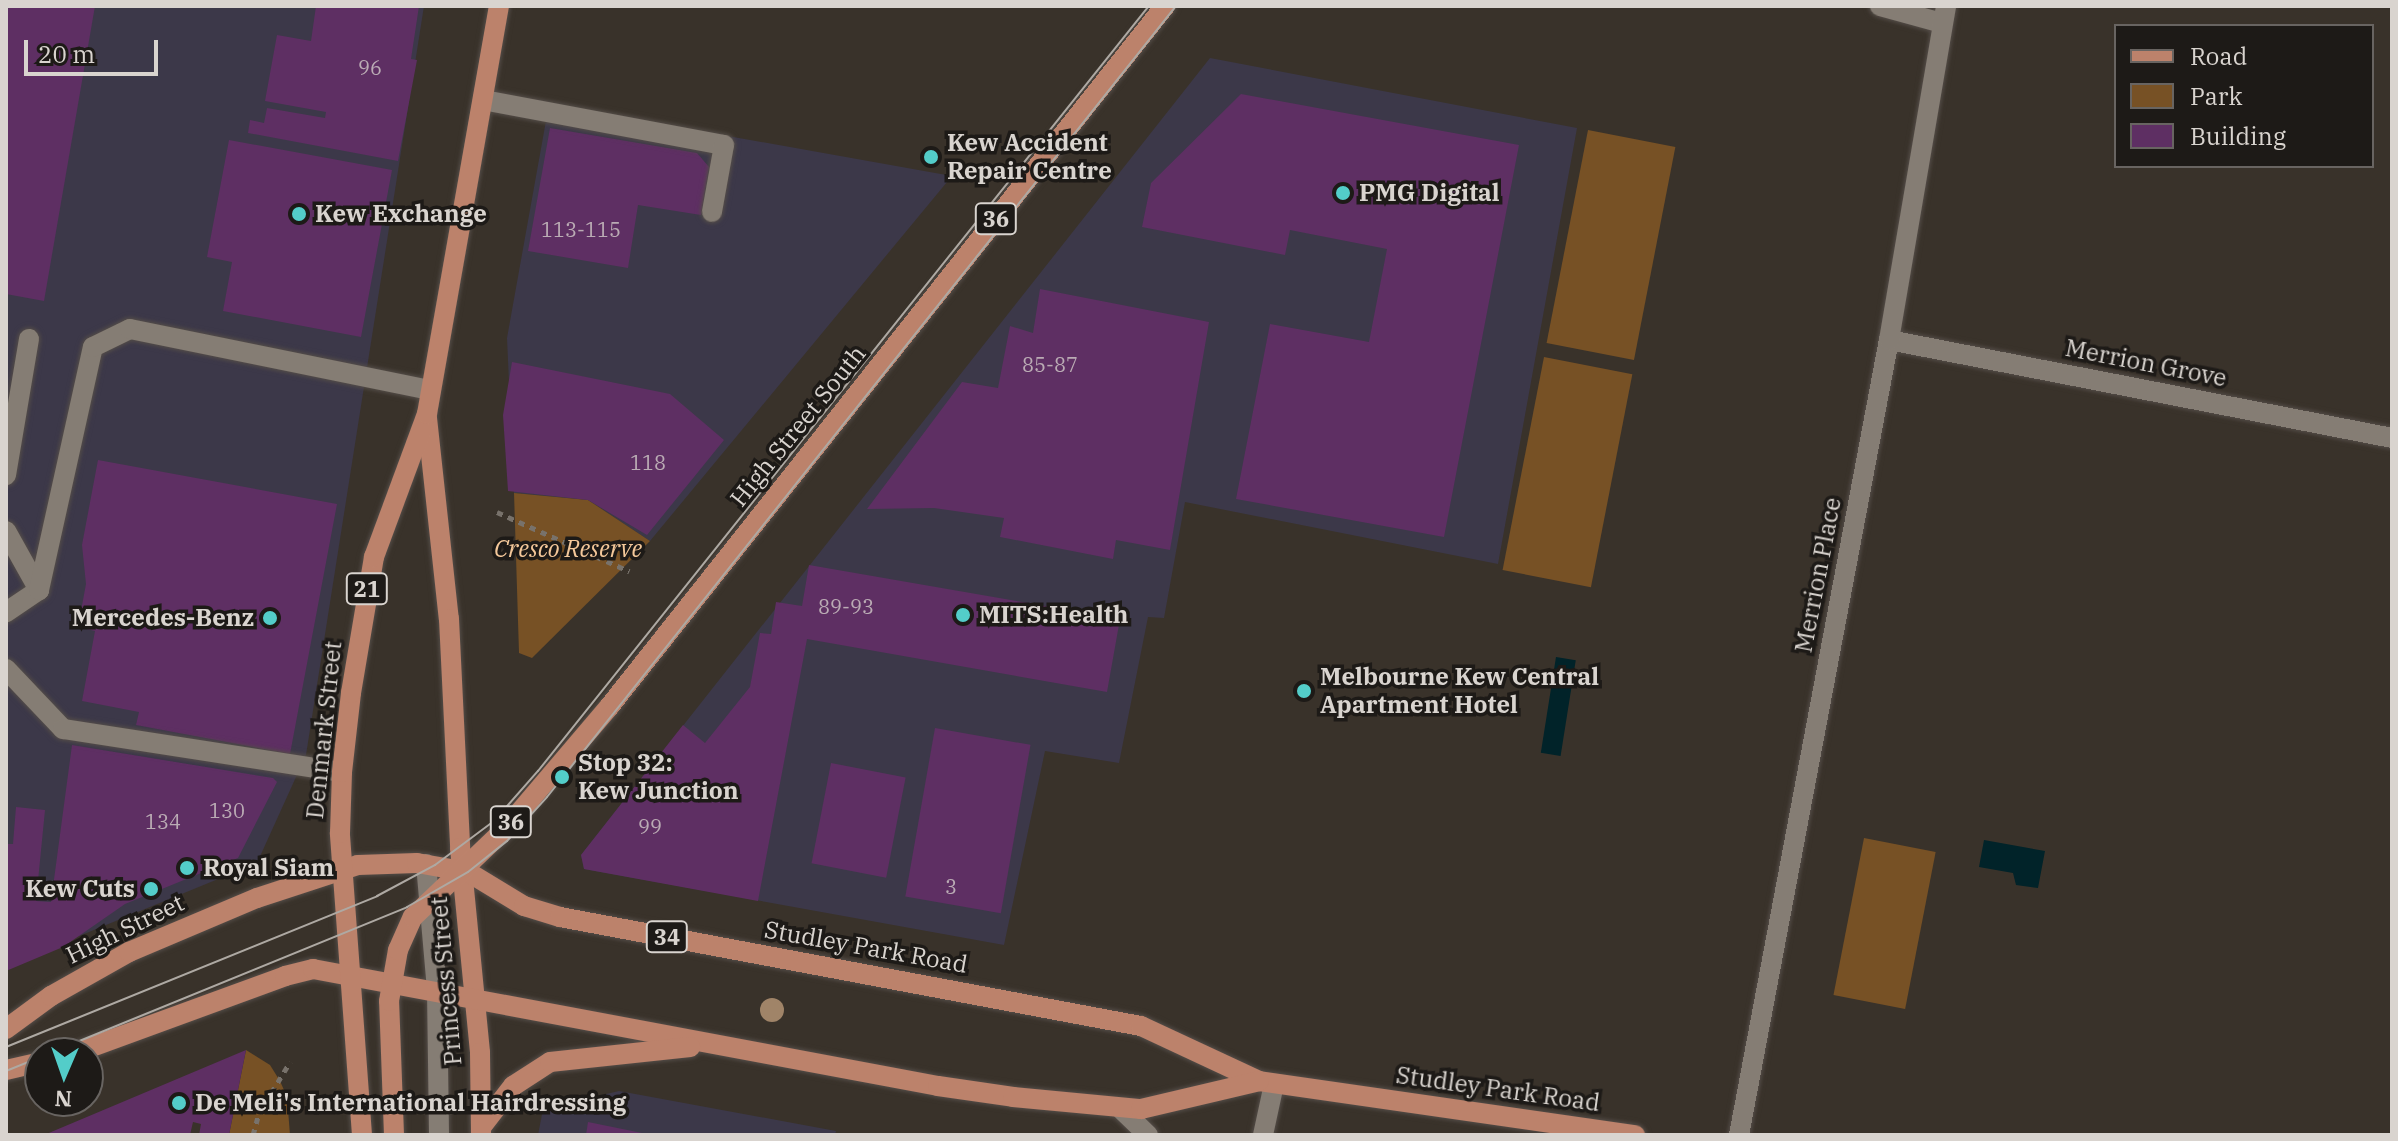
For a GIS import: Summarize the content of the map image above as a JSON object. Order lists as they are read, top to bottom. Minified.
{"streets":{"main road":["36","High Street South","21","Denmark Street","High Street","34","Studley Park Road","Princess Street"],"street":["Merrion Grove","Merrion Place"]},"crossings":[["Merrion Grove","Merrion Place"],["High Street South","Denmark Street"],["High Street South","High Street"],["High Street South","34"],["High Street South","Studley Park Road"],["High Street South","Princess Street"],["21","Denmark Street"],["21","High Street"],["21","34"],["Denmark Street","High Street"],["Denmark Street","Studley Park Road"],["Denmark Street","Princess Street"],["High Street","Studley Park Road"],["High Street","Princess Street"],["34","Studley Park Road"],["34","Princess Street"],["Studley Park Road","Princess Street"]],"parks":["Cresco Reserve"],"places":["Kew Accident Repair Centre","PMG Digital","Kew Exchange","MITS:Health","Mercedes-Benz","Melbourne Kew Central Apartment Hotel","Stop 32: Kew Junction","Royal Siam","Kew Cuts","De Meli's International Hairdressing"],"house_numbers":["96","113-115","85-87","118","89-93","130","134","99","3"],"legend":["Road","Park","Building"],"scale_bar":"20 m","north":"bottom"}
